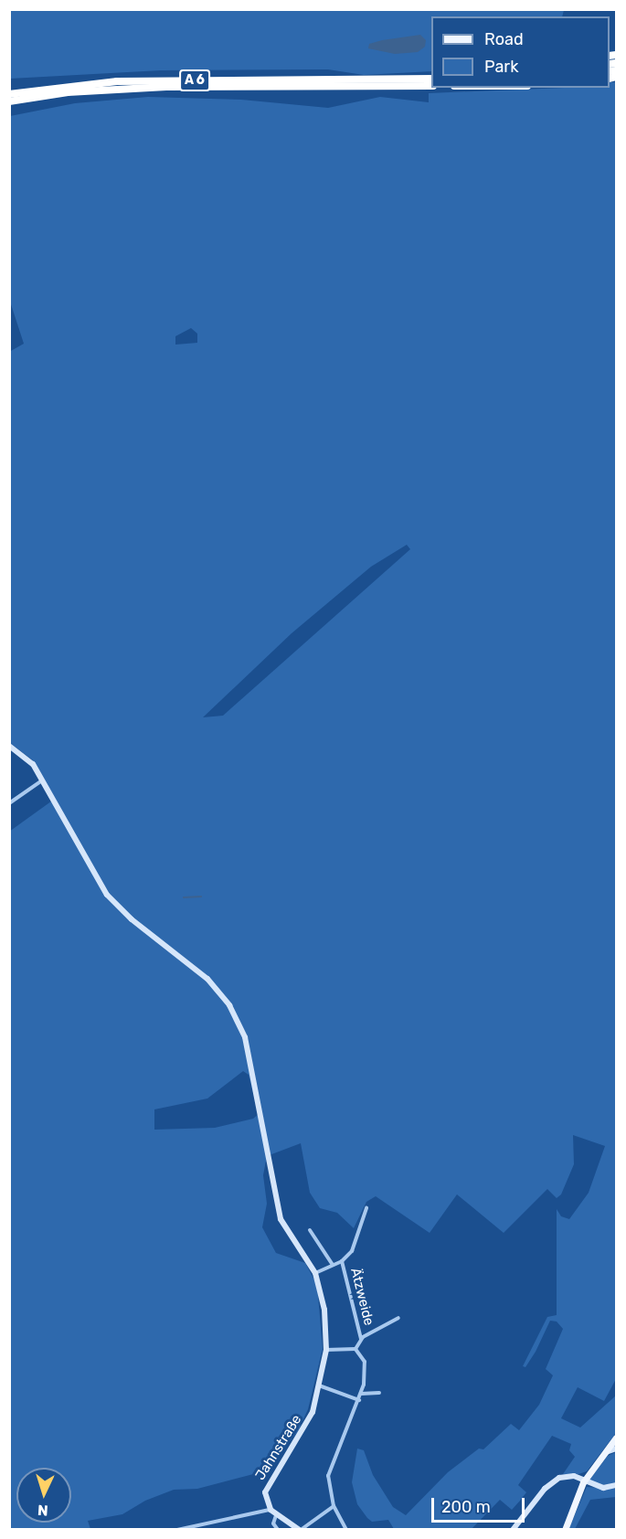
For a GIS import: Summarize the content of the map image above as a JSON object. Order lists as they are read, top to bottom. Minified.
{"streets":{"highway":["A 6"],"street":["Ätzweide","Jahnstraße"]},"crossings":[["Ätzweide","Jahnstraße"]],"legend":["Road","Park"],"scale_bar":"200 m","north":"bottom"}
